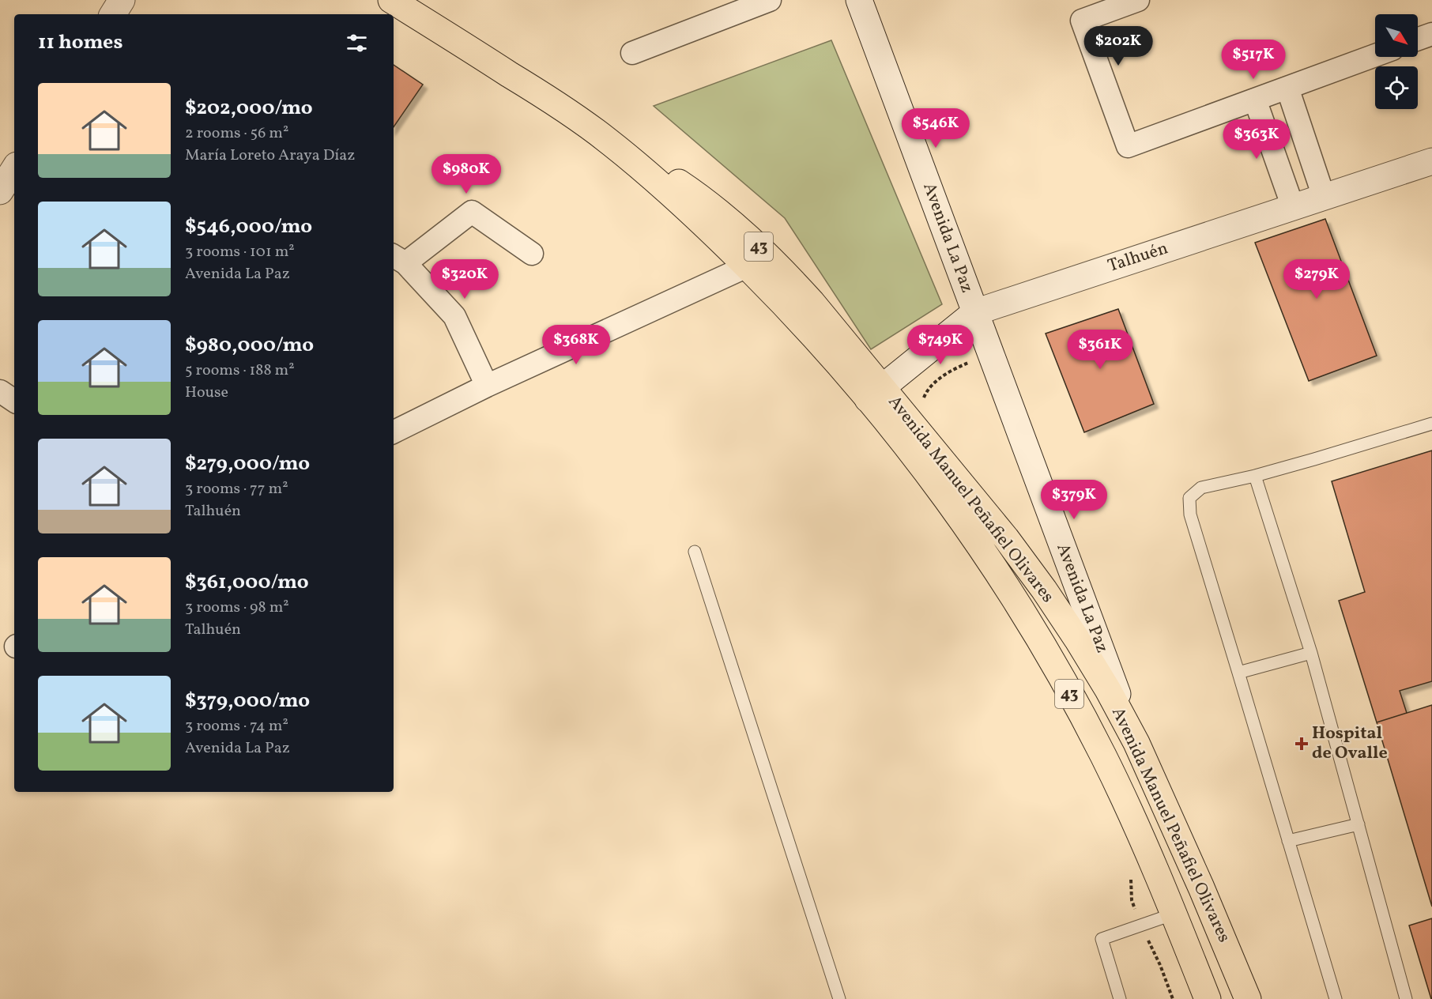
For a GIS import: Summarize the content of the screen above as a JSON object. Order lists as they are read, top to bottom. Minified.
{"streets":{"main road":["Avenida La Paz","43","Talhuén","Avenida Manuel Peñafiel Olivares"]},"crossings":[["Avenida La Paz","Talhuén"],["Avenida La Paz","Avenida Manuel Peñafiel Olivares"],["Talhuén","Avenida Manuel Peñafiel Olivares"]],"places":{"health":["Hospital de Ovalle"]},"north":"bottom right","page":{"heading":"11 homes","price":["$202K","$517K","$546K","$363K","$980K","$320K","$279K","$368K","$749K","$361K","$379K"],"list":[{"name":"$202,000/mo","note":"2 rooms · 56 m² · María Loreto Araya Díaz"},{"name":"$546,000/mo","note":"3 rooms · 101 m² · Avenida La Paz"},{"name":"$980,000/mo","note":"5 rooms · 188 m² · House"},{"name":"$279,000/mo","note":"3 rooms · 77 m² · Talhuén"},{"name":"$361,000/mo","note":"3 rooms · 98 m² · Talhuén"},{"name":"$379,000/mo","note":"3 rooms · 74 m² · Avenida La Paz"}]}}
